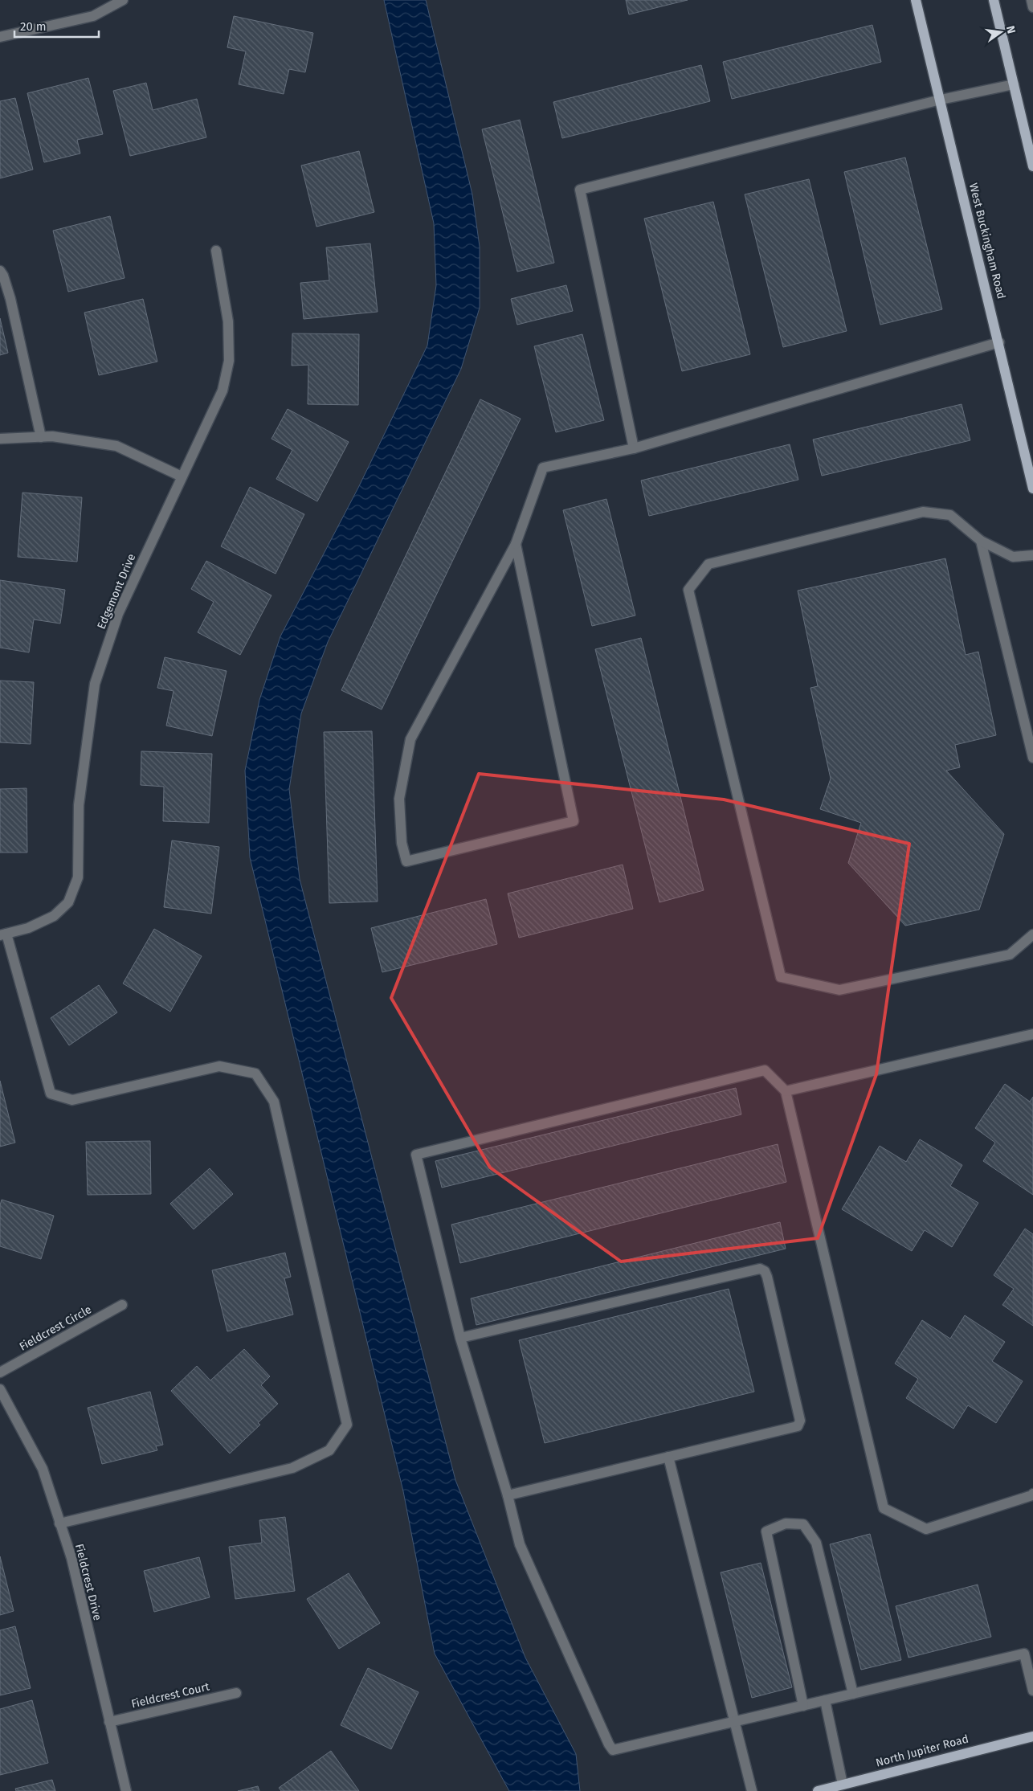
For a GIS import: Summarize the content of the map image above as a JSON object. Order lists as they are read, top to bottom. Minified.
{"streets":{"main road":["West Buckingham Road","North Jupiter Road"],"street":["Edgemont Drive","Fieldcrest Circle","Fieldcrest Drive","Fieldcrest Court"]},"crossings":[["Fieldcrest Drive","Fieldcrest Court"]],"scale_bar":"20 m","north":"right"}
